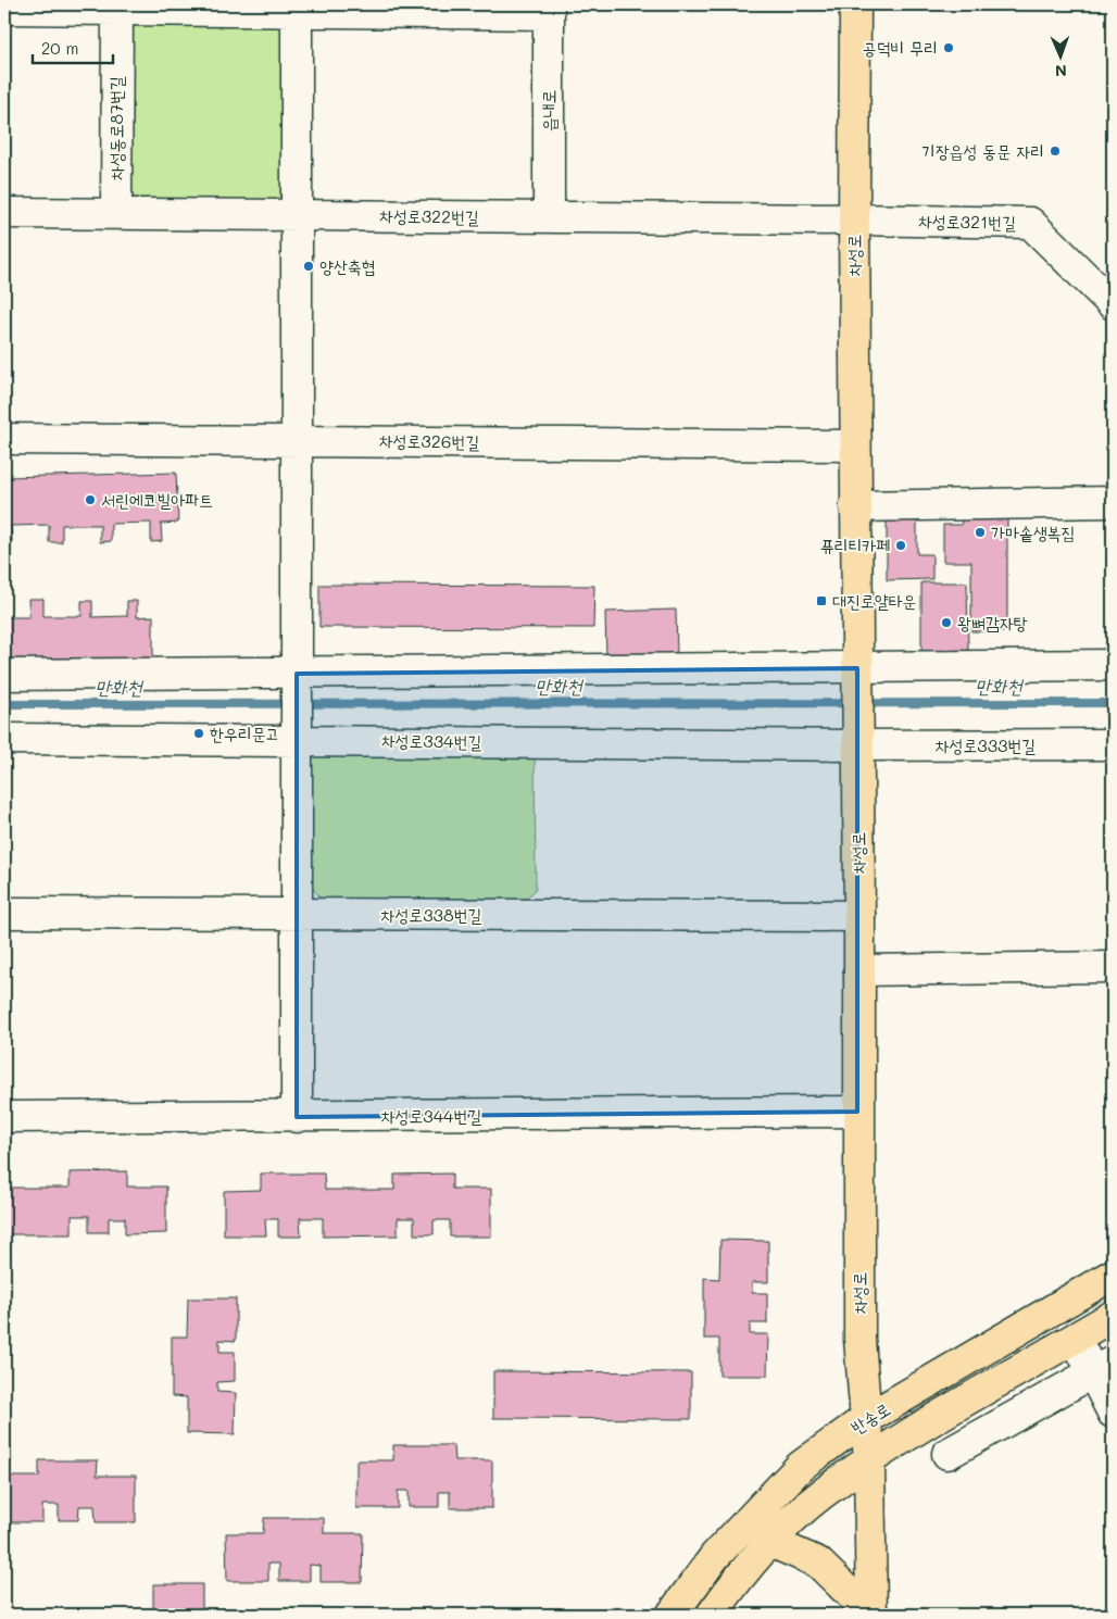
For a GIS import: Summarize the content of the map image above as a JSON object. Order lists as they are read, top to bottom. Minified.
{"streets":{"main road":["차성로","반송로"],"street":["읍내로","차성동로87번길","차성로322번길","차성로321번길","차성로326번길","차성로334번길","차성로333번길","차성로338번길","차성로344번길"]},"crossings":[["읍내로","차성로322번길"],["차성동로87번길","차성로322번길"],["차성로322번길","차성로321번길"],["차성로322번길","차성로"],["차성로321번길","차성로"],["차성로","차성로326번길"],["차성로","차성로334번길"],["차성로","차성로333번길"],["차성로","차성로338번길"],["차성로","차성로344번길"],["차성로","반송로"],["차성로334번길","차성로333번길"]],"water":["만화천"],"places":{"other":["공덕비 무리","기장읍성 동문 자리","양산축협","서린에코빌아파트","가마솥생복집","퓨리티카페","왕뼈감자탕","한우리문고"],"transit":["대진로얄타운"]},"scale_bar":"20 m","north":"bottom"}
